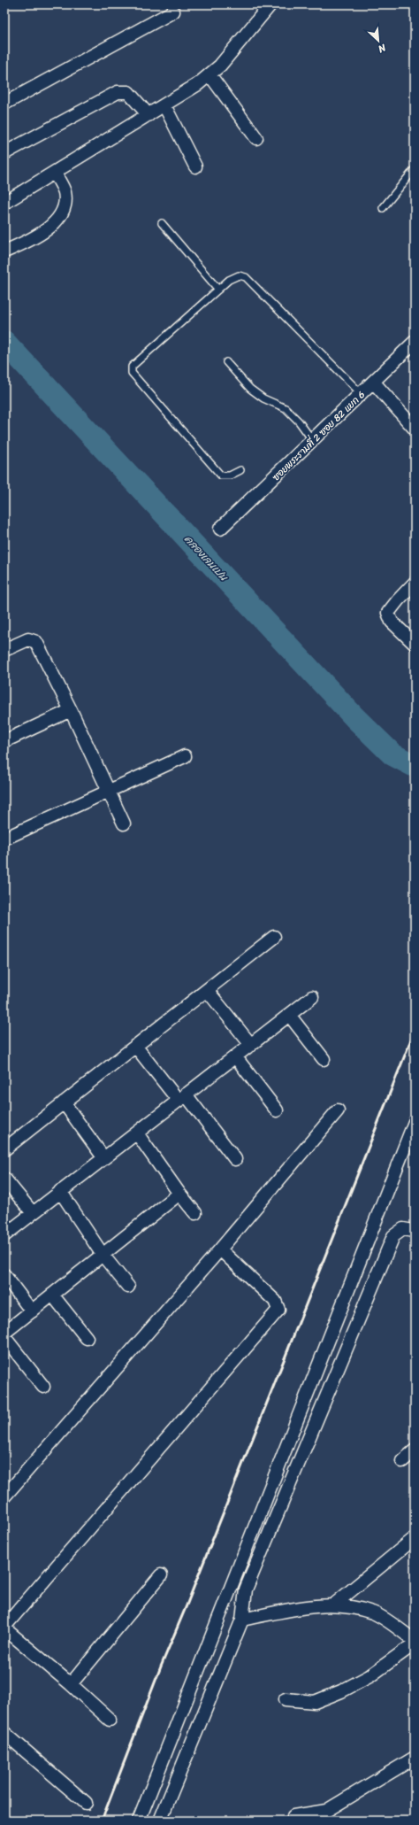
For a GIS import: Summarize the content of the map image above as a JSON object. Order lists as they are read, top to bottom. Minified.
{"streets":{"street":["ซอยพระรามที่ 2 ซอย 82 แยก 6"]},"water":["คลองเลนเปน"],"north":"bottom right"}
